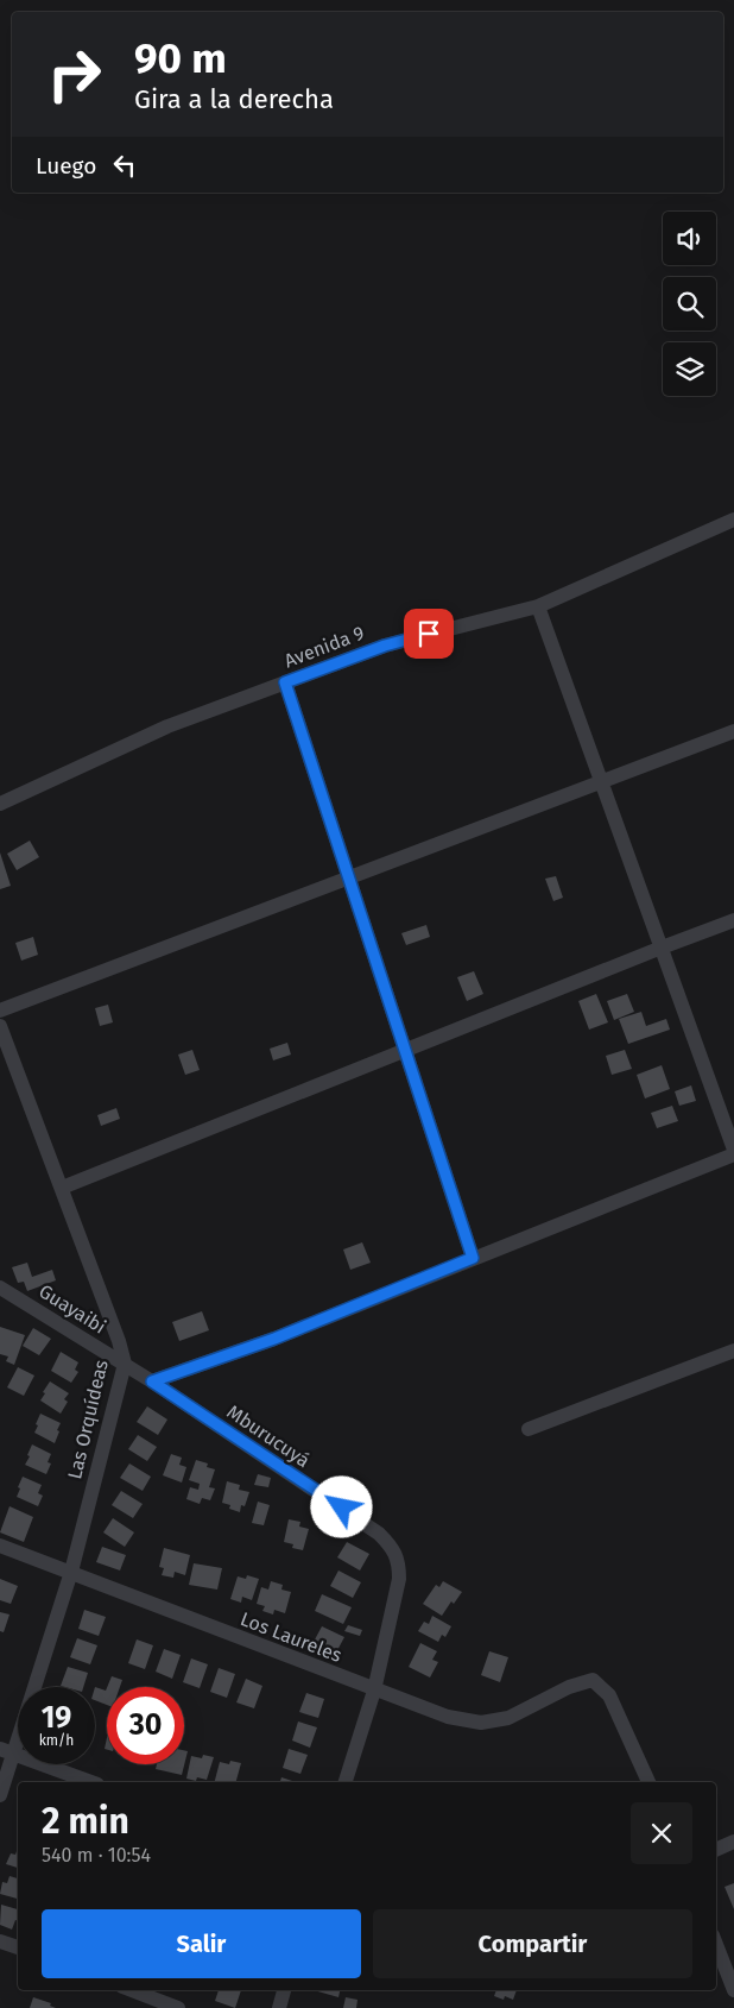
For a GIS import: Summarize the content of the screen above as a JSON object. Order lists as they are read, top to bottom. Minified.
{"streets":{"street":["Avenida 9","Guayaibi","Las Orquídeas","Mburucuyá","Los Laureles"]},"crossings":[["Guayaibi","Las Orquídeas"],["Guayaibi","Mburucuyá"],["Las Orquídeas","Los Laureles"],["Mburucuyá","Los Laureles"]],"page":{"turn":["90 m","Gira a la derecha"],"then":"Luego","speed":"19 km/h","limit":"30","heading":["2 min","540 m · 10:54"],"buttons":["Salir","Compartir"]}}
